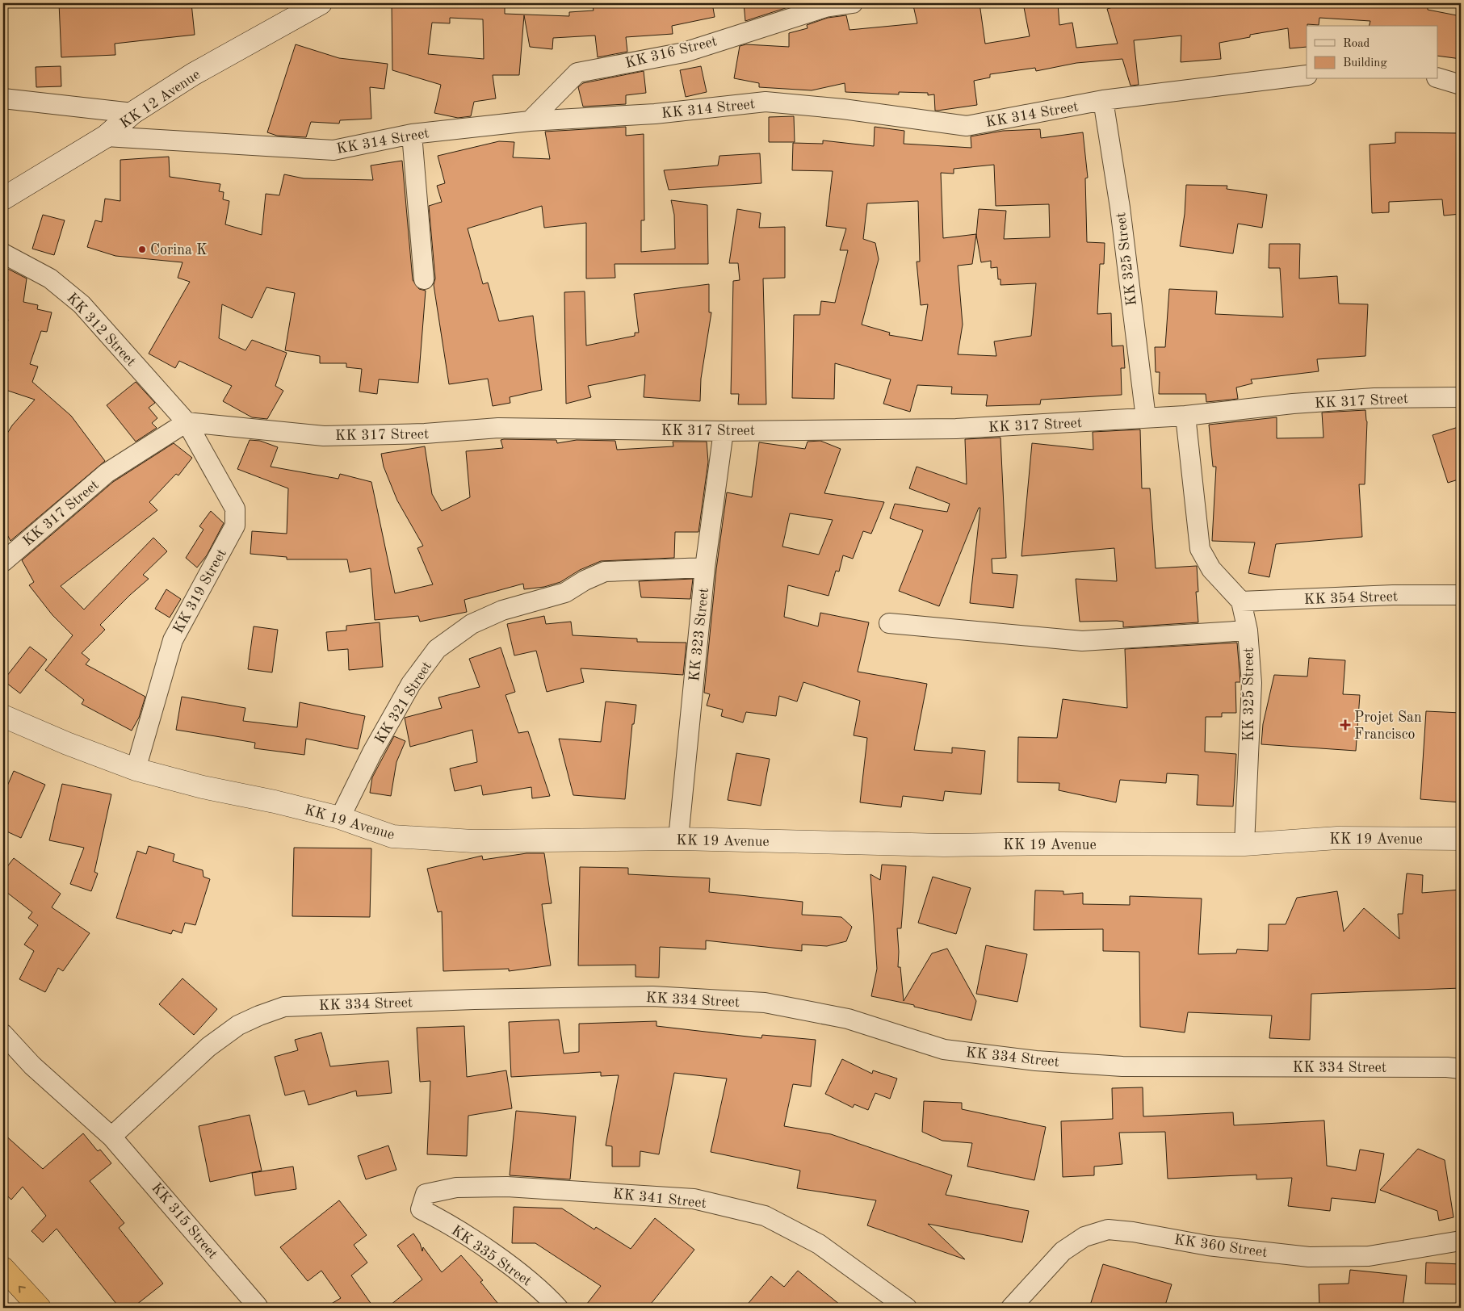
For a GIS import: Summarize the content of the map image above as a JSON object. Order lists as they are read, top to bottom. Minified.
{"streets":{"street":["KK 316 Street","KK 12 Avenue","KK 314 Street","KK 325 Street","KK 312 Street","KK 317 Street","KK 319 Street","KK 354 Street","KK 323 Street","KK 321 Street","KK 19 Avenue","KK 334 Street","KK 341 Street","KK 315 Street","KK 360 Street","KK 335 Street"]},"crossings":[["KK 316 Street","KK 314 Street"],["KK 12 Avenue","KK 314 Street"],["KK 314 Street","KK 325 Street"],["KK 325 Street","KK 317 Street"],["KK 325 Street","KK 354 Street"],["KK 325 Street","KK 19 Avenue"],["KK 312 Street","KK 317 Street"],["KK 312 Street","KK 319 Street"],["KK 317 Street","KK 319 Street"],["KK 317 Street","KK 323 Street"],["KK 319 Street","KK 19 Avenue"],["KK 323 Street","KK 321 Street"],["KK 323 Street","KK 19 Avenue"],["KK 321 Street","KK 19 Avenue"],["KK 334 Street","KK 315 Street"],["KK 341 Street","KK 335 Street"]],"places":{"other":["Corina K"],"health":["Projet San Francisco"]},"legend":["Road","Building"]}
